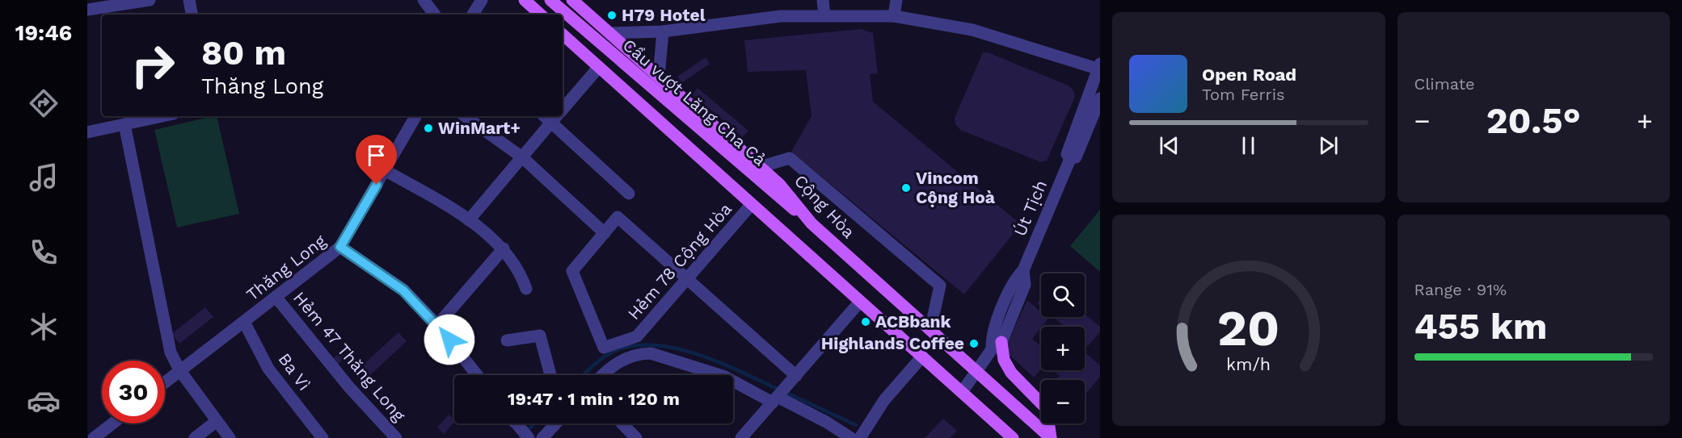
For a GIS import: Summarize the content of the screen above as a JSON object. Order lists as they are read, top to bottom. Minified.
{"streets":{"main road":["Cầu vượt Lăng Cha Cả","Cộng Hòa"],"street":["Út Tịch","Hẻm 78 Cộng Hòa","Thăng Long","Hẻm 47 Thăng Long","Ba Vì"]},"crossings":[["Cầu vượt Lăng Cha Cả","Cộng Hòa"],["Cộng Hòa","Út Tịch"],["Thăng Long","Hẻm 47 Thăng Long"],["Thăng Long","Ba Vì"]],"places":["H79 Hotel","WinMart+","Vincom Cộng Hoà","ACBbank","Highlands Coffee"],"page":{"tabs":"19:46","tile":["Climate",["Range · 91%","455 km"]],"turn":["80 m","Thăng Long"],"song":["Open Road","Tom Ferris"],"heat":["−","20.5°","+"],"map_buttons":["+","−"],"limit":"30","trip":"19:47 · 1 min · 120 m","gauge":["20","km/h"]}}
